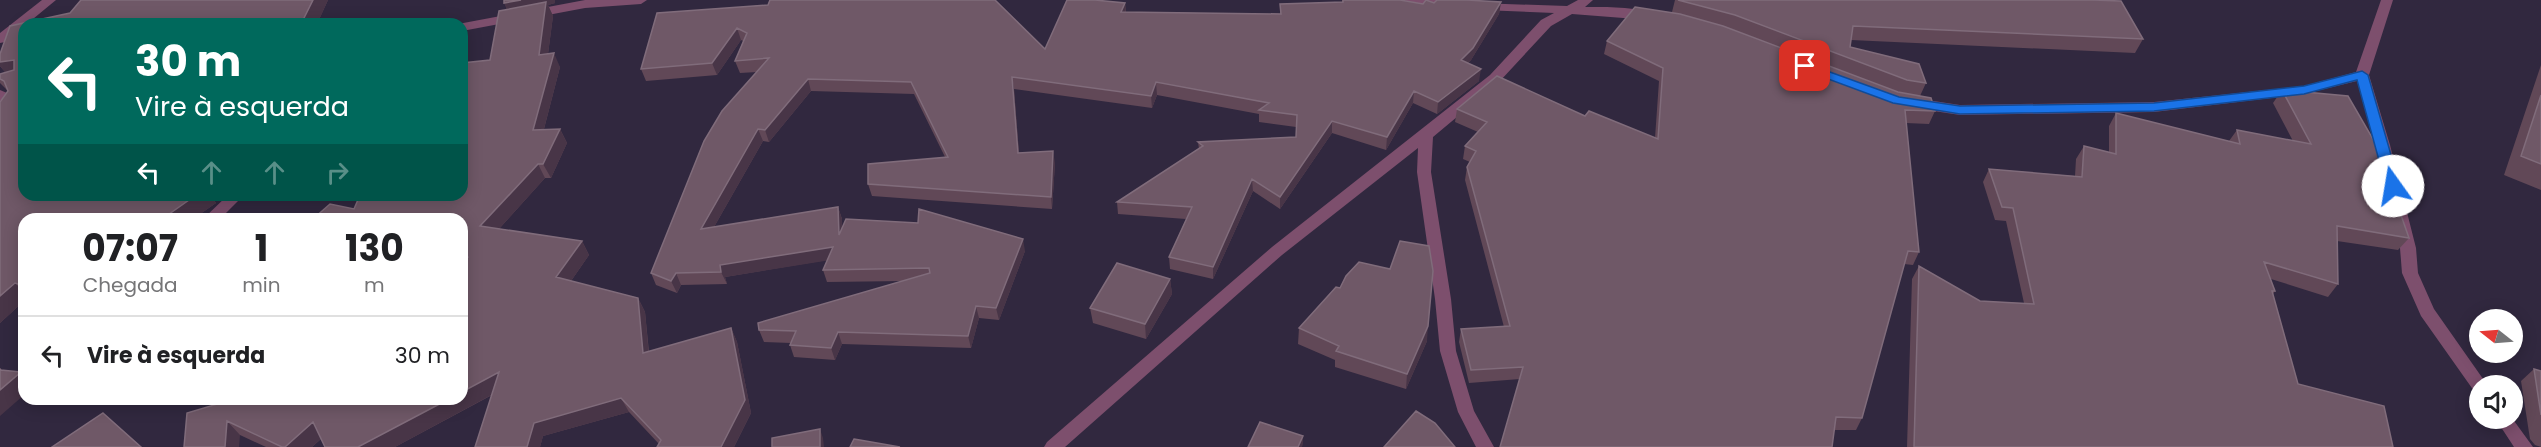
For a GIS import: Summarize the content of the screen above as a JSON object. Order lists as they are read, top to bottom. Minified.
{"north":"left","page":{"turn":["30 m","Vire à esquerda"],"eta":["07:07","Chegada","1","min","130","m"],"list":[{"name":"Vire à esquerda","value":"30 m"}]}}
